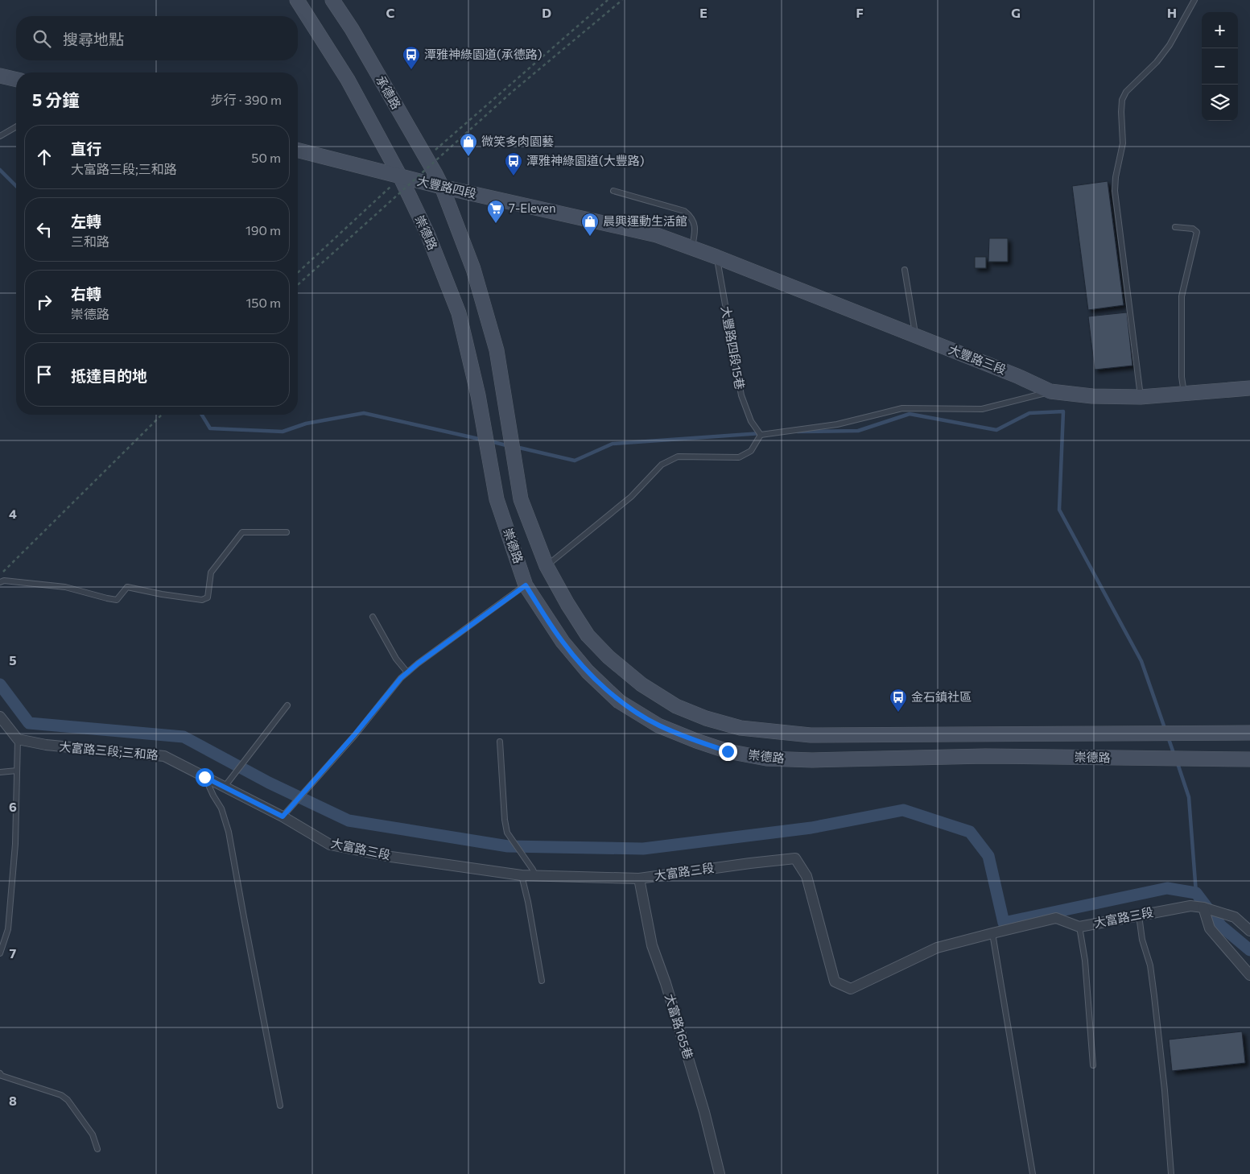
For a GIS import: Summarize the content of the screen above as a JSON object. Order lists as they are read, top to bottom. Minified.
{"streets":{"street":["承德路","大豐路四段","崇德路","大豐路三段","大富路三段;三和路","大富路三段","大富路165巷"],"lane":["大豐路四段15巷"]},"crossings":[["承德路","大豐路四段"],["承德路","崇德路"],["大豐路四段","崇德路"],["大豐路四段","大豐路四段15巷"],["大豐路四段","大豐路三段"],["大豐路四段15巷","大豐路三段"],["大富路三段;三和路","大富路三段"],["大富路三段","大富路165巷"]],"places":{"bus stop":["潭雅神綠園道(承德路)","潭雅神綠園道(大豐路)","金石鎮社區"],"shop":["微笑多肉園藝","晨興運動生活館"],"supermarket":["7-Eleven"]},"page":{"map_buttons":["+","−"],"search":"搜尋地點","heading":["5 分鐘","步行 · 390 m"],"list":[["直行","大富路三段;三和路","50 m"],["左轉","三和路","190 m"],["右轉","崇德路","150 m"],"抵達目的地"]},"grid":{"columns":["C","D","E","F","G","H"],"rows":["4","5","6","7","8"]}}
